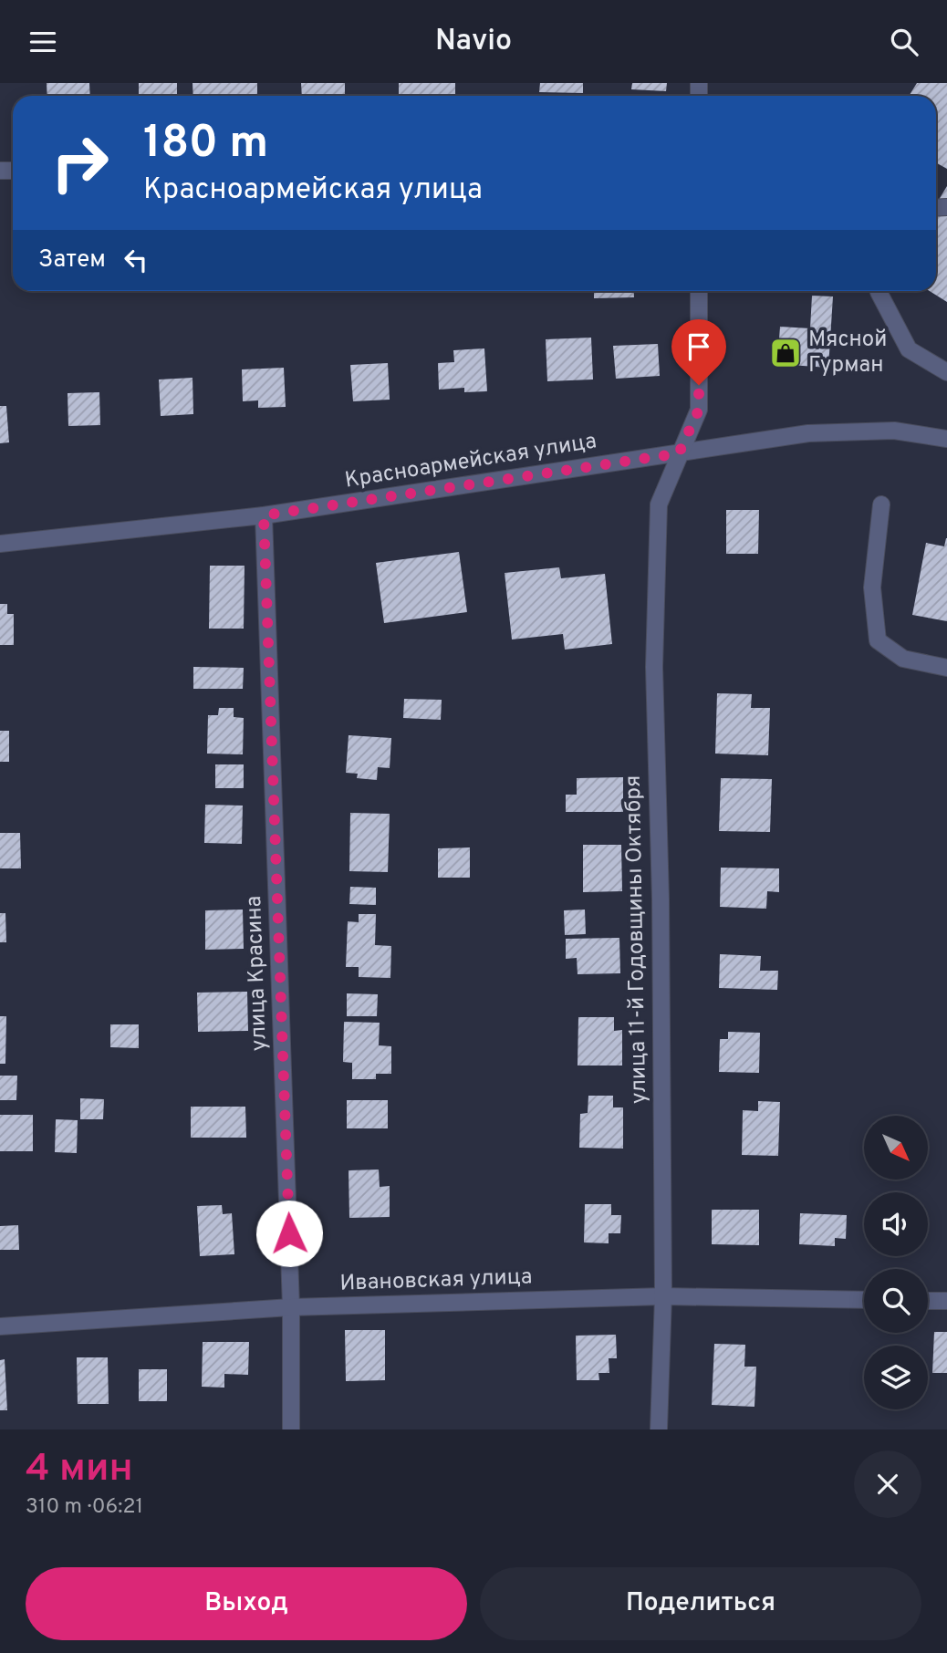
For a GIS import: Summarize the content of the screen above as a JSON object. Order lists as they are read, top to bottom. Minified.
{"streets":{"street":["Красноармейская улица","улица 11-й Годовщины Октября","улица Красина","Ивановская улица"]},"crossings":[["Красноармейская улица","улица 11-й Годовщины Октября"],["Красноармейская улица","улица Красина"],["улица 11-й Годовщины Октября","Ивановская улица"],["улица Красина","Ивановская улица"]],"places":{"shop":["Мясной Гурман"]},"north":"bottom right","page":{"header":"Navio","turn":["180 m","Красноармейская улица"],"then":"Затем","heading":["4 мин","310 m · 06:21"],"buttons":["Выход","Поделиться"]}}
